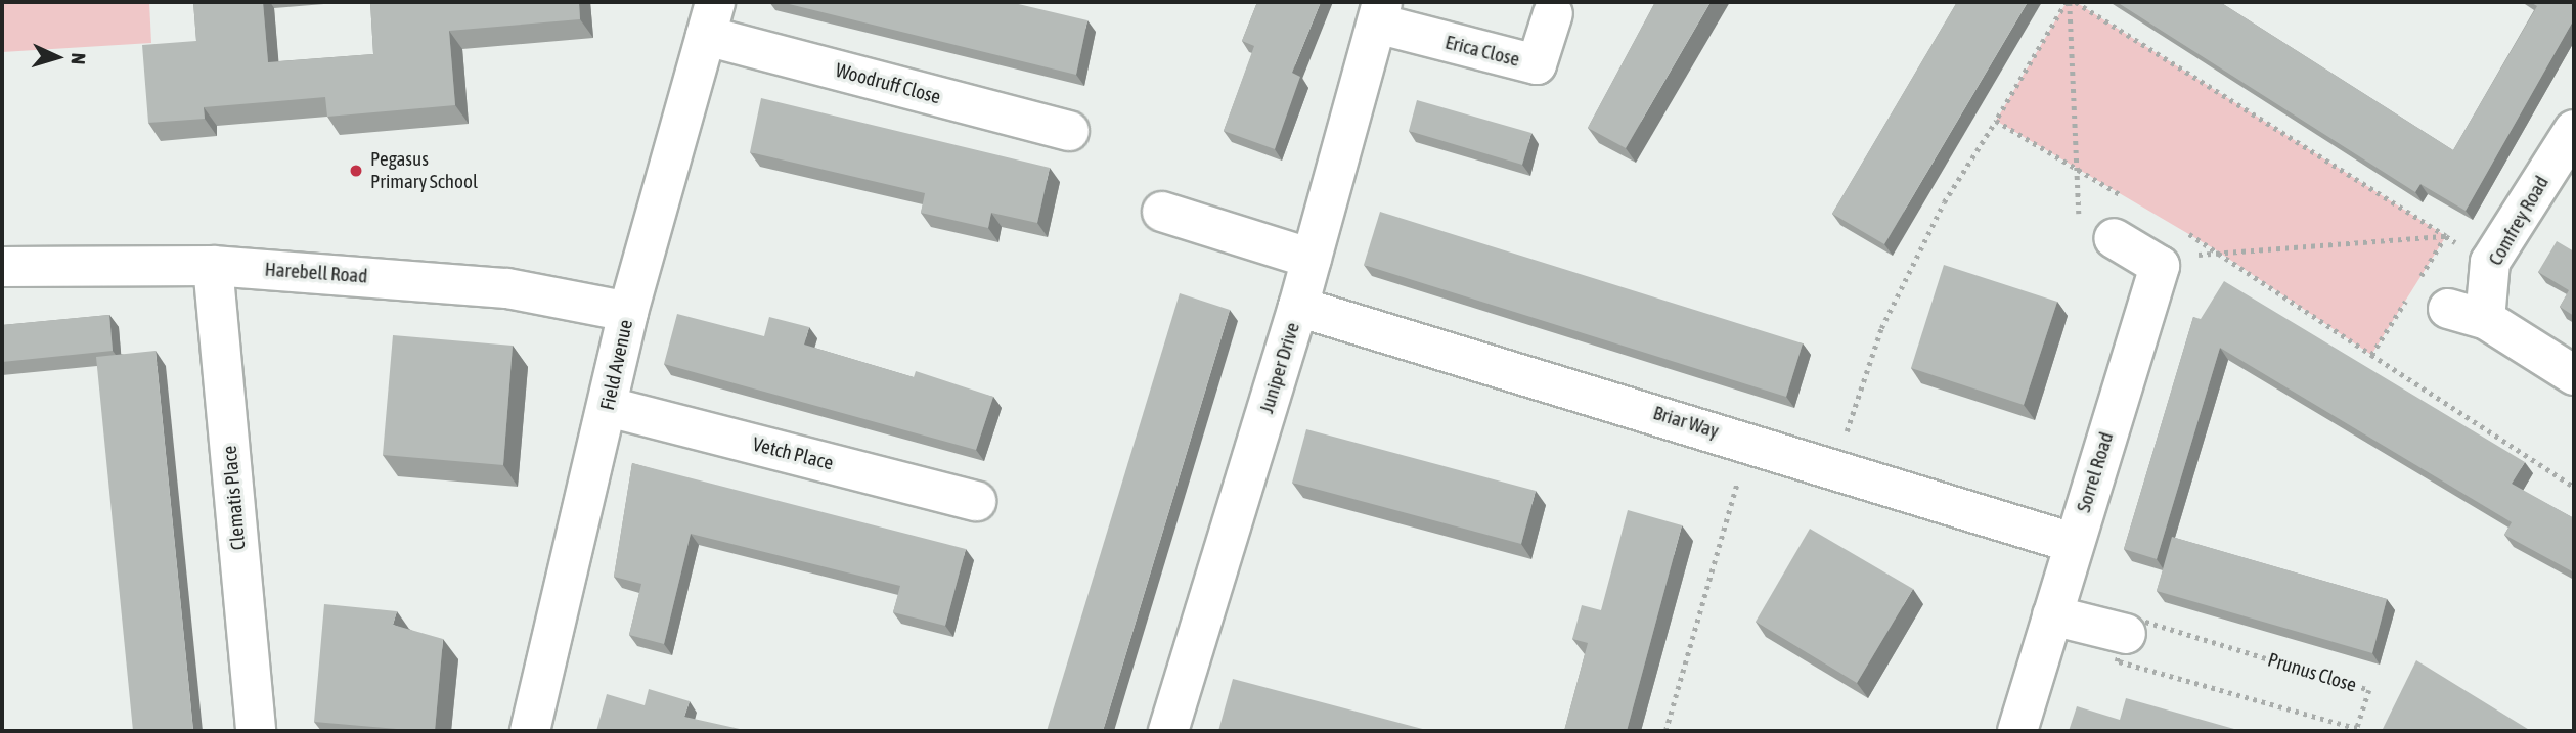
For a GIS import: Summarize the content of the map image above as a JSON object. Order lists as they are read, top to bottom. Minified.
{"streets":{"street":["Erica Close","Woodruff Close","Comfrey Road","Harebell Road","Field Avenue","Juniper Drive","Briar Way","Vetch Place","Sorrel Road","Clematis Place"],"path":["Prunus Close"]},"crossings":[["Erica Close","Juniper Drive"],["Woodruff Close","Field Avenue"],["Harebell Road","Field Avenue"],["Harebell Road","Clematis Place"],["Field Avenue","Vetch Place"],["Juniper Drive","Briar Way"],["Briar Way","Sorrel Road"]],"places":["Pegasus Primary School"],"north":"right"}
